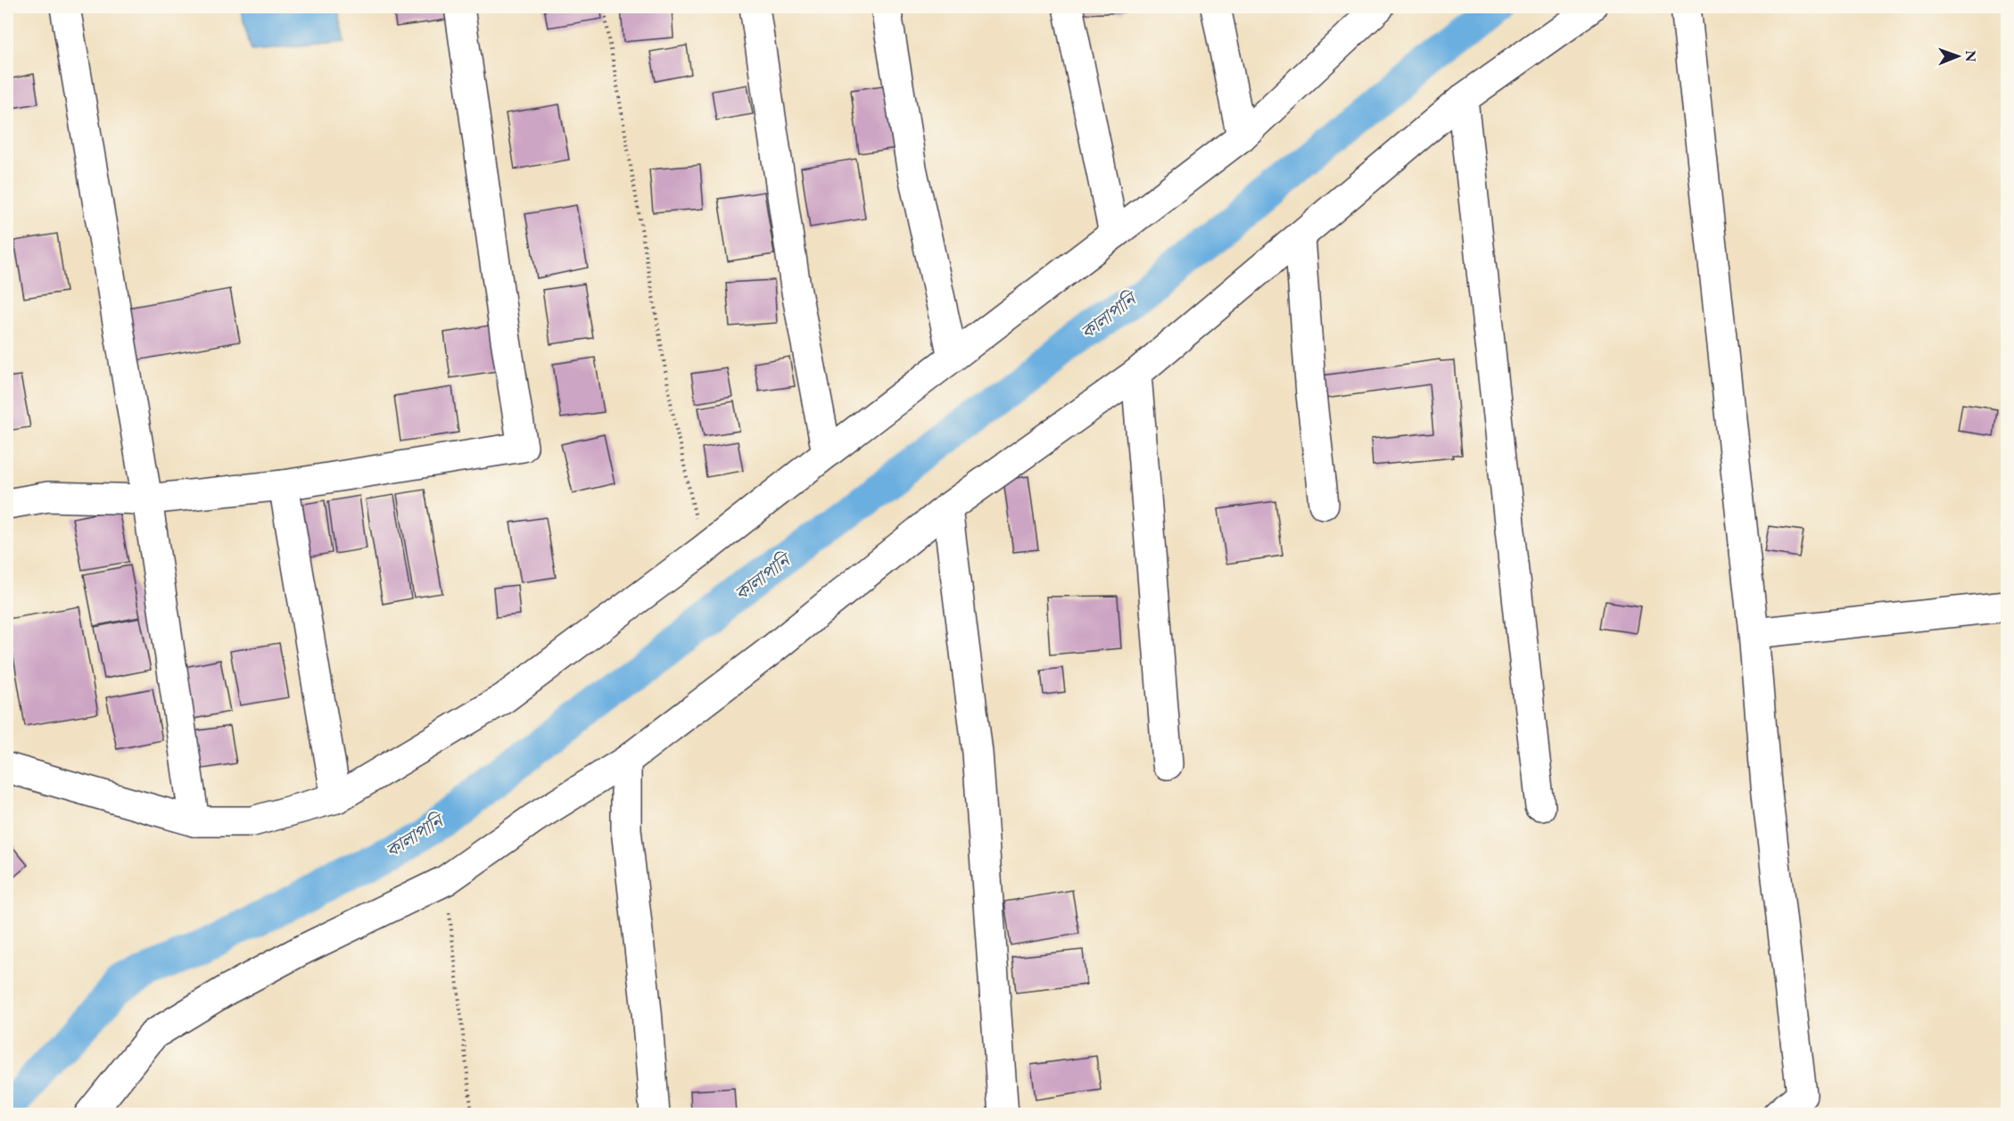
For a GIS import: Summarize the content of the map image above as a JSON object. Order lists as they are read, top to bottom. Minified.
{"water":["কালাপানি"],"north":"right"}
